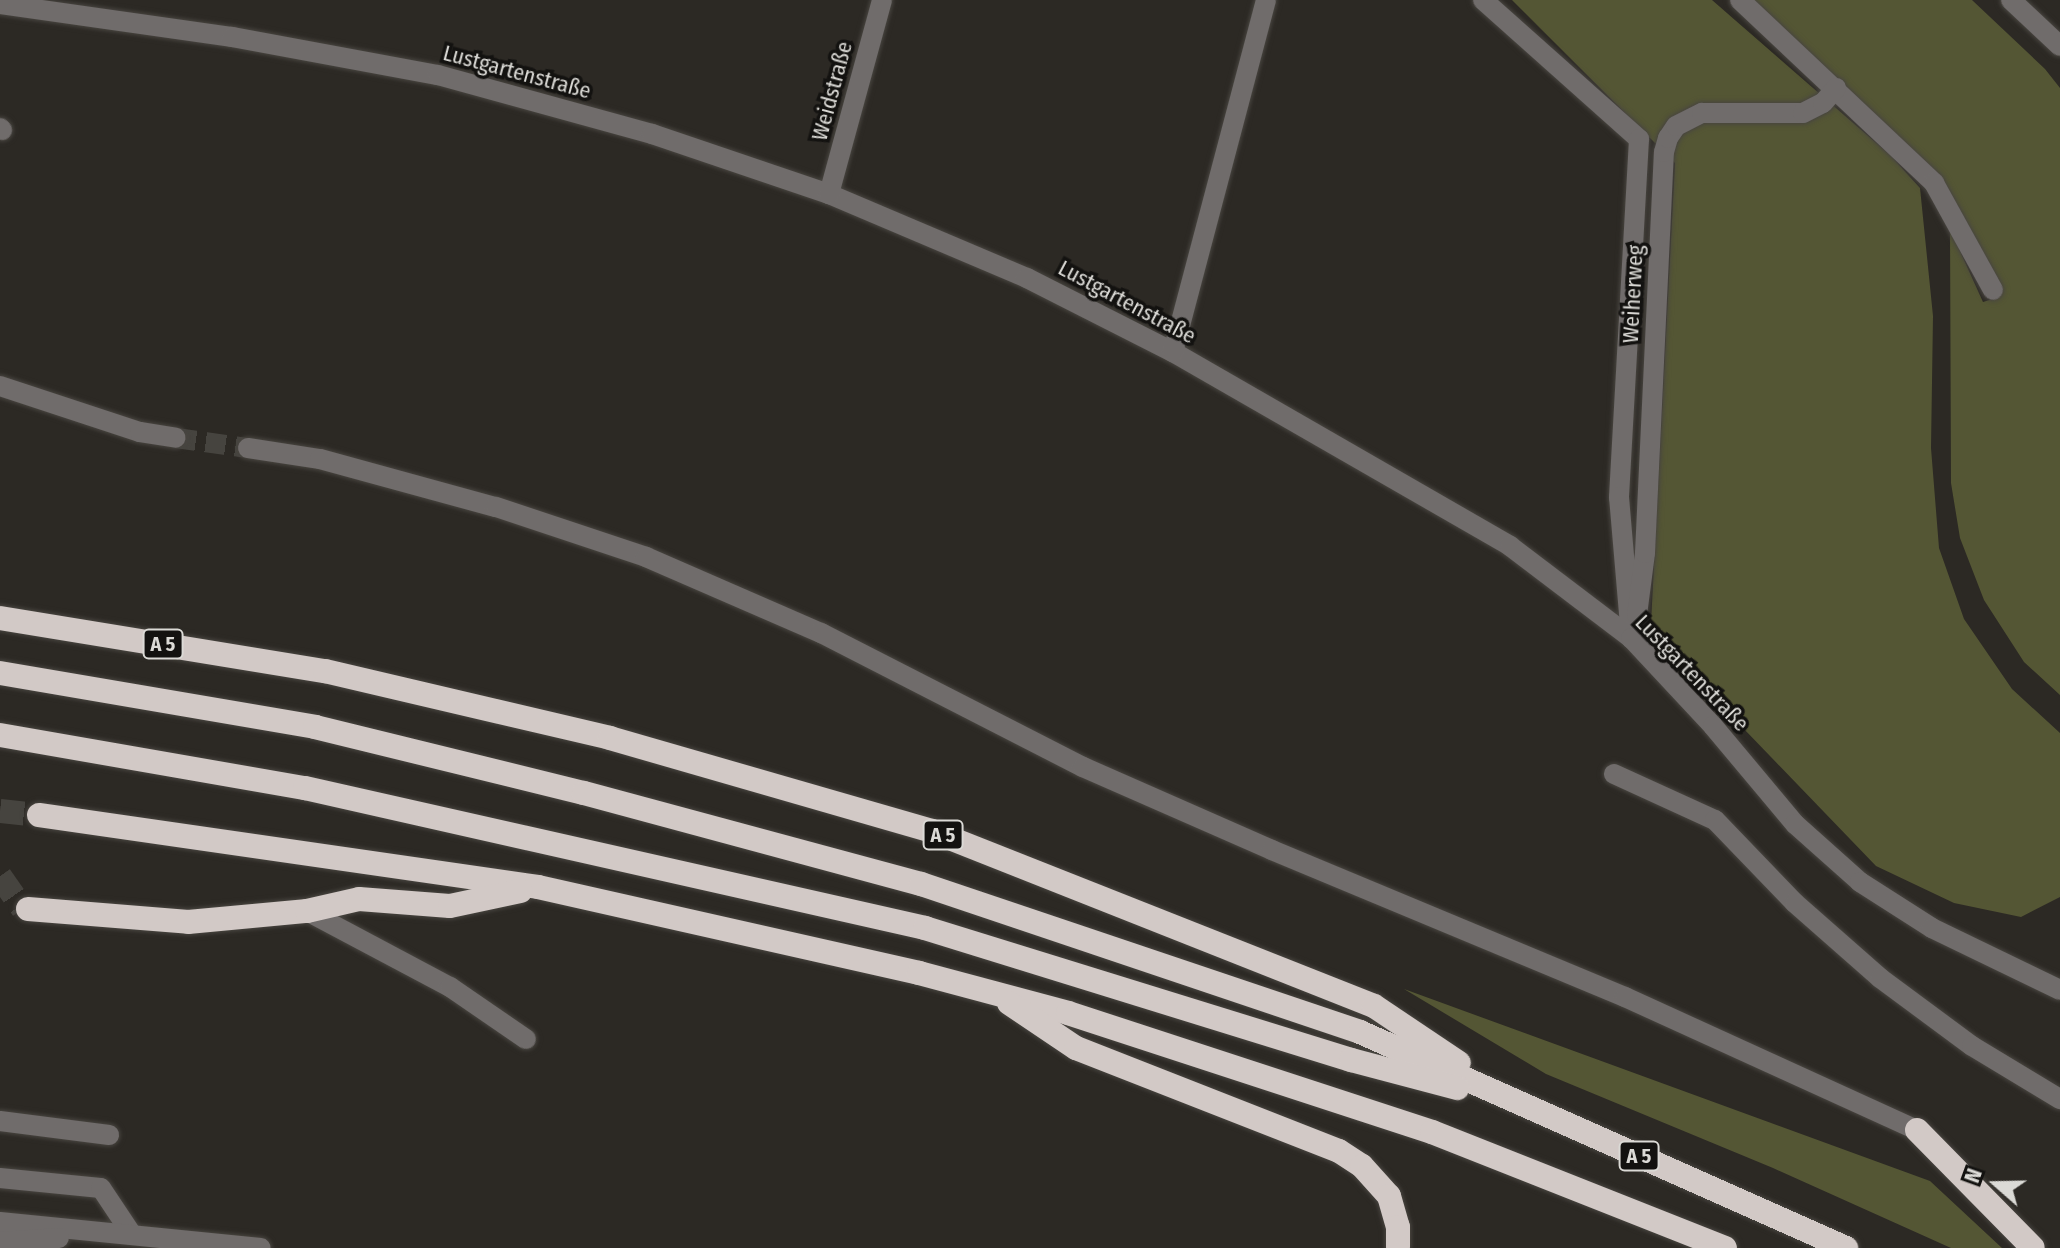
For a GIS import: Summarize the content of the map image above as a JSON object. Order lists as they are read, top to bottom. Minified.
{"streets":{"highway":["A 5"],"street":["Lustgartenstraße","Weidstraße","Weiherweg"]},"crossings":[["Lustgartenstraße","Weidstraße"],["Lustgartenstraße","Weiherweg"]],"north":"left"}
